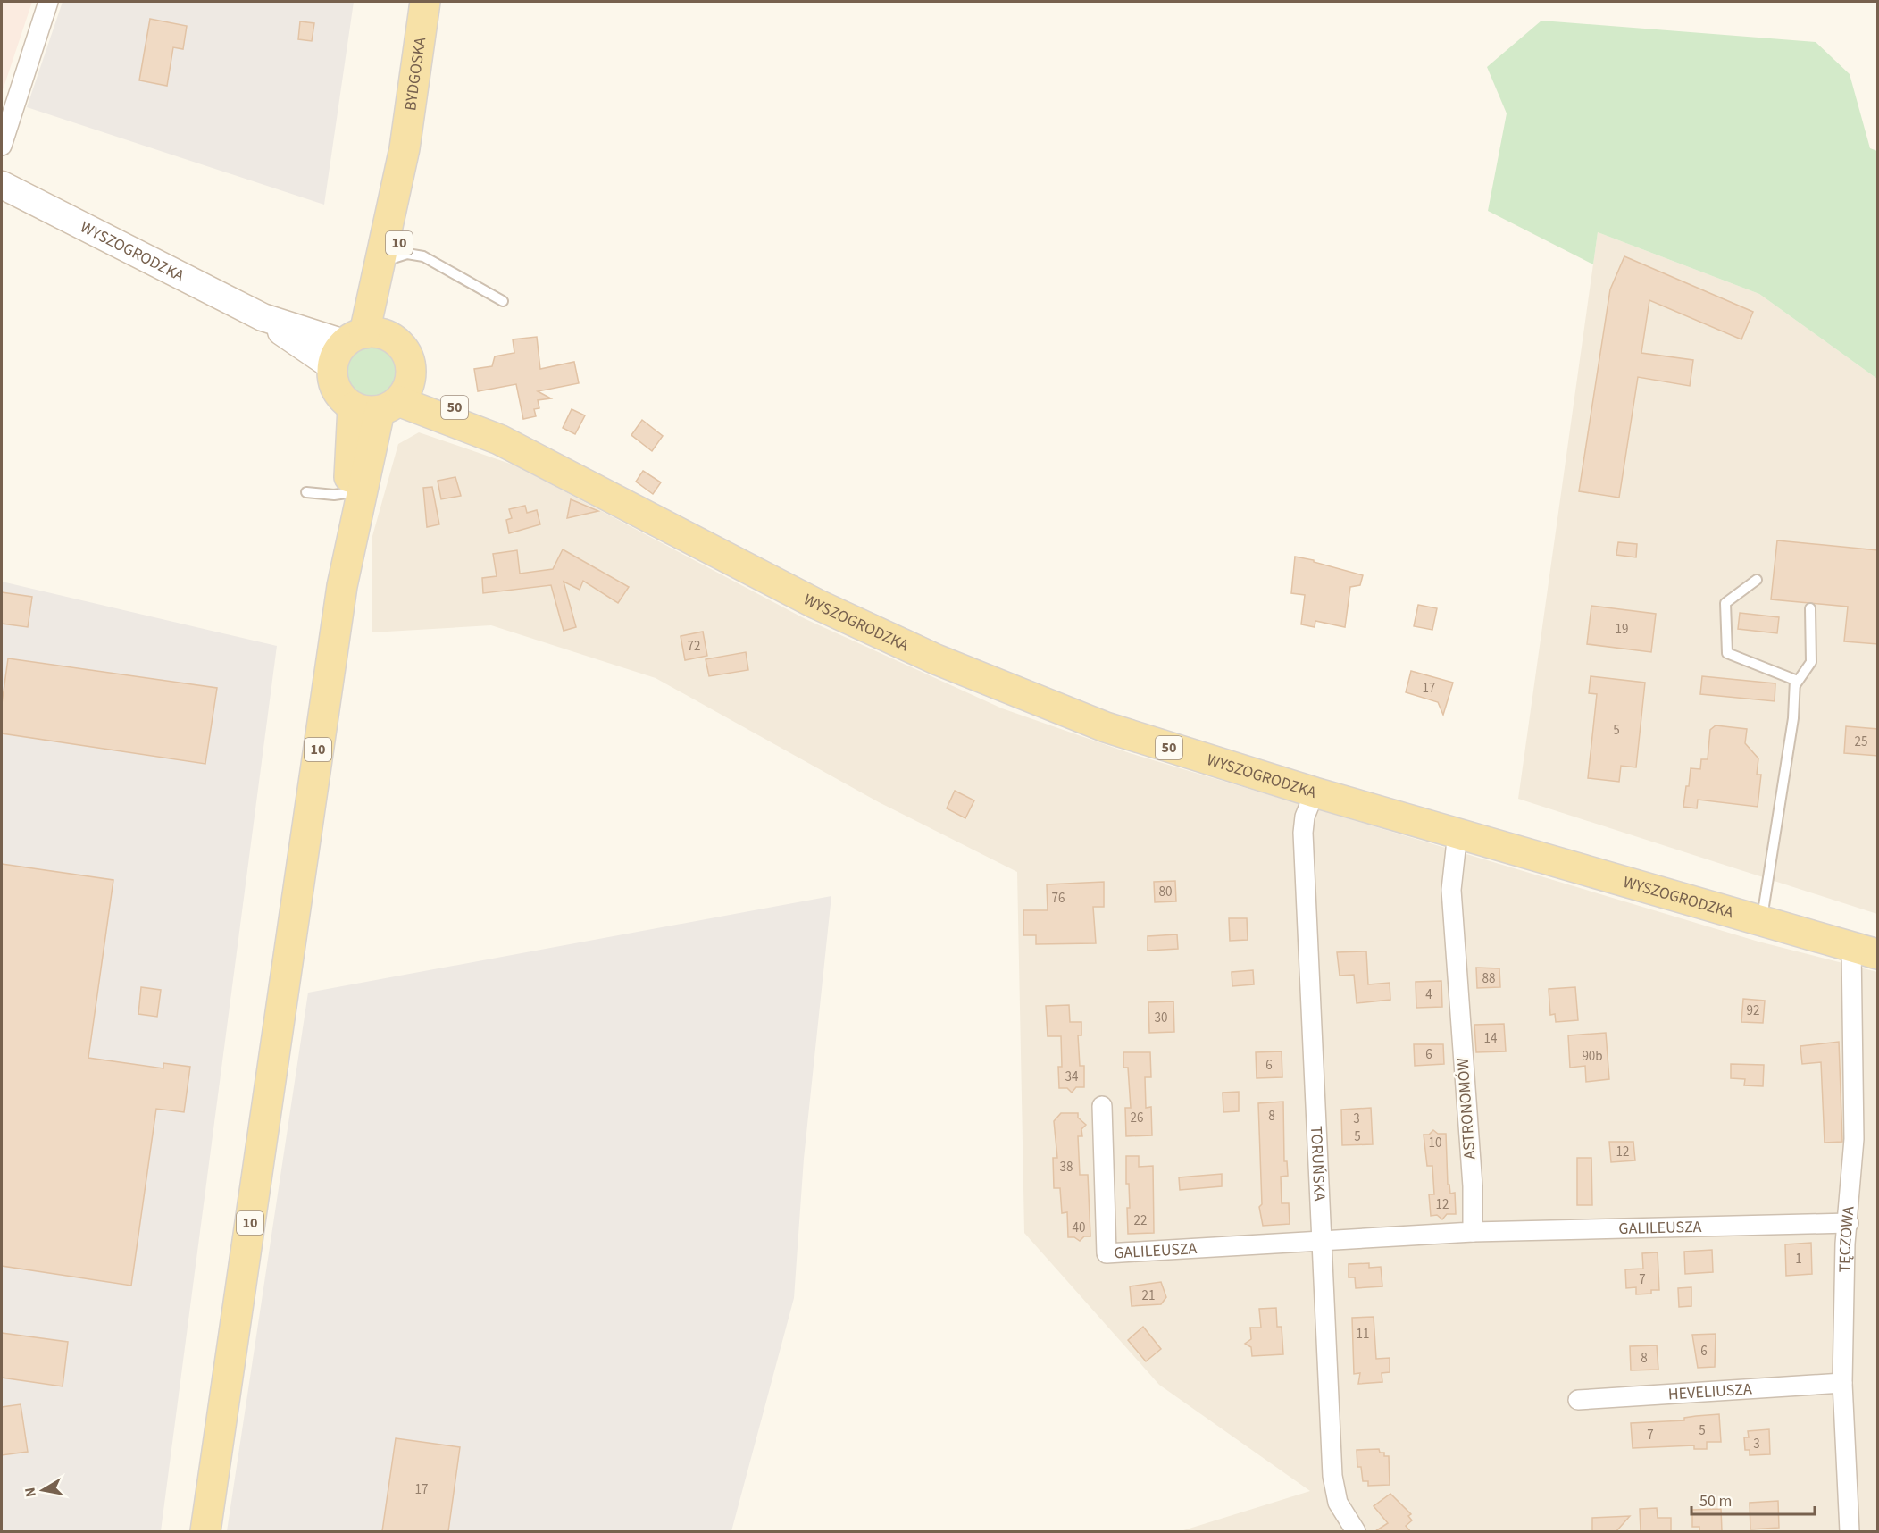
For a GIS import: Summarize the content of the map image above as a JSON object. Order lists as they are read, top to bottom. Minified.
{"streets":{"main road":["BYDGOSKA","10","WYSZOGRODZKA","50"],"street":["ASTRONOMÓW","TORUŃSKA","GALILEUSZA","TĘCZOWA","HEVELIUSZA"]},"crossings":[["BYDGOSKA","10"],["BYDGOSKA","WYSZOGRODZKA"],["10","WYSZOGRODZKA"],["WYSZOGRODZKA","ASTRONOMÓW"],["WYSZOGRODZKA","TORUŃSKA"],["WYSZOGRODZKA","TĘCZOWA"],["ASTRONOMÓW","GALILEUSZA"],["TORUŃSKA","GALILEUSZA"],["GALILEUSZA","TĘCZOWA"],["TĘCZOWA","HEVELIUSZA"]],"house_numbers":["19","72","17","5","25","80","76","88","4","92","30","14","6","90b","6","34","8","26","3","5","10","12","38","12","22","40","1","7","21","11","6","8","5","7","3","17"],"scale_bar":"50 m","north":"left"}
